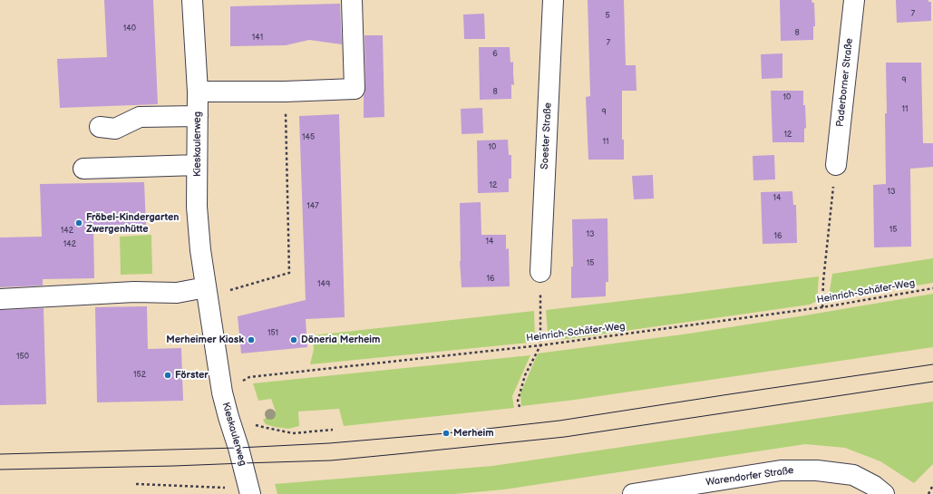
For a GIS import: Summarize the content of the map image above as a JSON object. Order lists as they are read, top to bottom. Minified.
{"streets":{"street":["Paderborner Straße","Soester Straße","Kieskaulerweg","Warendorfer Straße"],"path":["Heinrich-Schäfer-Weg"]},"crossings":[["Kieskaulerweg","Heinrich-Schäfer-Weg"]],"places":["Fröbel-Kindergarten Zwergenhütte","Merheimer Kiosk","Döneria Merheim","Förster","Merheim"],"house_numbers":["7","5","140","8","141","7","6","9","8","10","11","9","12","145","11","10","12","13","14","147","15","142","13","16","14","142","15","16","149","151","150","152"]}
